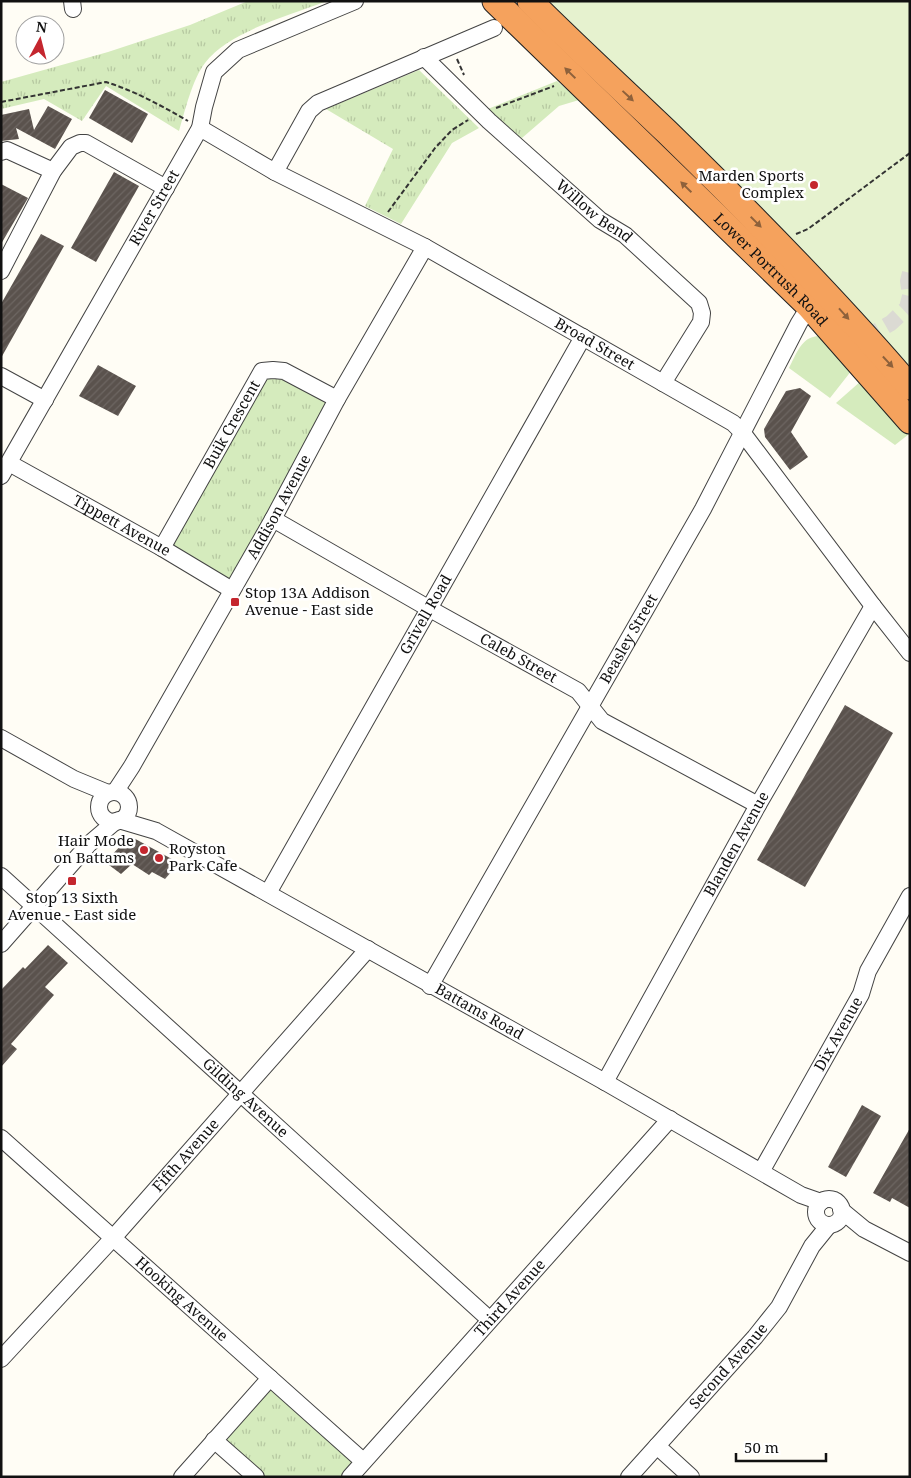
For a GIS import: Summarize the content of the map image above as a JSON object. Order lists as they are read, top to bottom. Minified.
{"streets":{"highway":["Lower Portrush Road"],"street":["River Street","Willow Bend","Broad Street","Buik Crescent","Addison Avenue","Tippett Avenue","Grivell Road","Beasley Street","Caleb Street","Blanden Avenue","Battams Road","Dix Avenue","Gilding Avenue","Fifth Avenue","Third Avenue","Hooking Avenue","Second Avenue"]},"crossings":[["River Street","Broad Street"],["River Street","Tippett Avenue"],["Willow Bend","Broad Street"],["Lower Portrush Road","Beasley Street"],["Broad Street","Addison Avenue"],["Broad Street","Grivell Road"],["Broad Street","Beasley Street"],["Broad Street","Blanden Avenue"],["Buik Crescent","Addison Avenue"],["Buik Crescent","Tippett Avenue"],["Addison Avenue","Tippett Avenue"],["Addison Avenue","Caleb Street"],["Addison Avenue","Battams Road"],["Grivell Road","Caleb Street"],["Grivell Road","Battams Road"],["Beasley Street","Caleb Street"],["Beasley Street","Battams Road"],["Caleb Street","Blanden Avenue"],["Blanden Avenue","Battams Road"],["Battams Road","Dix Avenue"],["Battams Road","Fifth Avenue"],["Battams Road","Third Avenue"],["Battams Road","Second Avenue"],["Gilding Avenue","Fifth Avenue"],["Gilding Avenue","Third Avenue"],["Fifth Avenue","Hooking Avenue"],["Third Avenue","Hooking Avenue"]],"places":{"other":["Marden Sports Complex","Hair Mode on Battams","Royston Park Cafe"],"transit":["Stop 13A Addison Avenue - East side","Stop 13 Sixth Avenue - East side"]},"scale_bar":"50 m","north":"top"}
